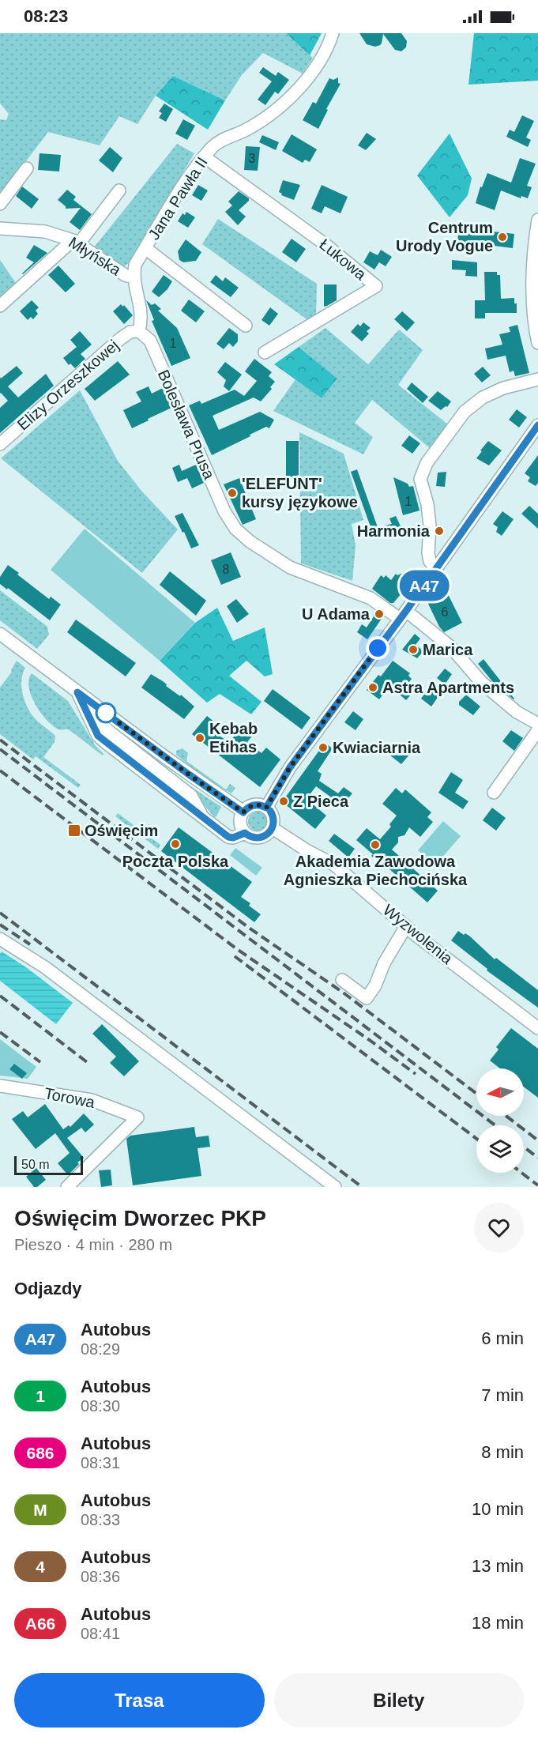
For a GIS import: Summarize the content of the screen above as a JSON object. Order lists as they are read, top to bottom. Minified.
{"streets":{"street":["Jana Pawła II","Młyńska","Łukowa","Elizy Orzeszkowej","Bolesława Prusa","Wyzwolenia","Torowa"]},"crossings":[["Jana Pawła II","Młyńska"],["Jana Pawła II","Łukowa"],["Elizy Orzeszkowej","Bolesława Prusa"]],"places":{"other":["Centrum Urody Vogue","'ELEFUNT' kursy językowe","Harmonia","U Adama","Marica","Astra Apartments","Kebab Etihas","Kwiaciarnia","Z Pieca","Poczta Polska","Akademia Zawodowa Agnieszka Piechocińska"],"transit":["Oświęcim"]},"lines":["bus line A47"],"house_numbers":["3","1","1","8","6"],"scale_bar":"50 m","north":"left","page":{"status":"08:23","on_map":"A47","scale":"50 m","heading":[["Oświęcim Dworzec PKP","Pieszo · 4 min · 280 m"],"Odjazdy"],"list":[{"mark":"A47","name":"Autobus","note":"08:29","value":"6 min"},{"mark":"1","name":"Autobus","note":"08:30","value":"7 min"},{"mark":"686","name":"Autobus","note":"08:31","value":"8 min"},{"mark":"M","name":"Autobus","note":"08:33","value":"10 min"},{"mark":"4","name":"Autobus","note":"08:36","value":"13 min"},{"mark":"A66","name":"Autobus","note":"08:41","value":"18 min"}],"buttons":["Trasa","Bilety"]}}
